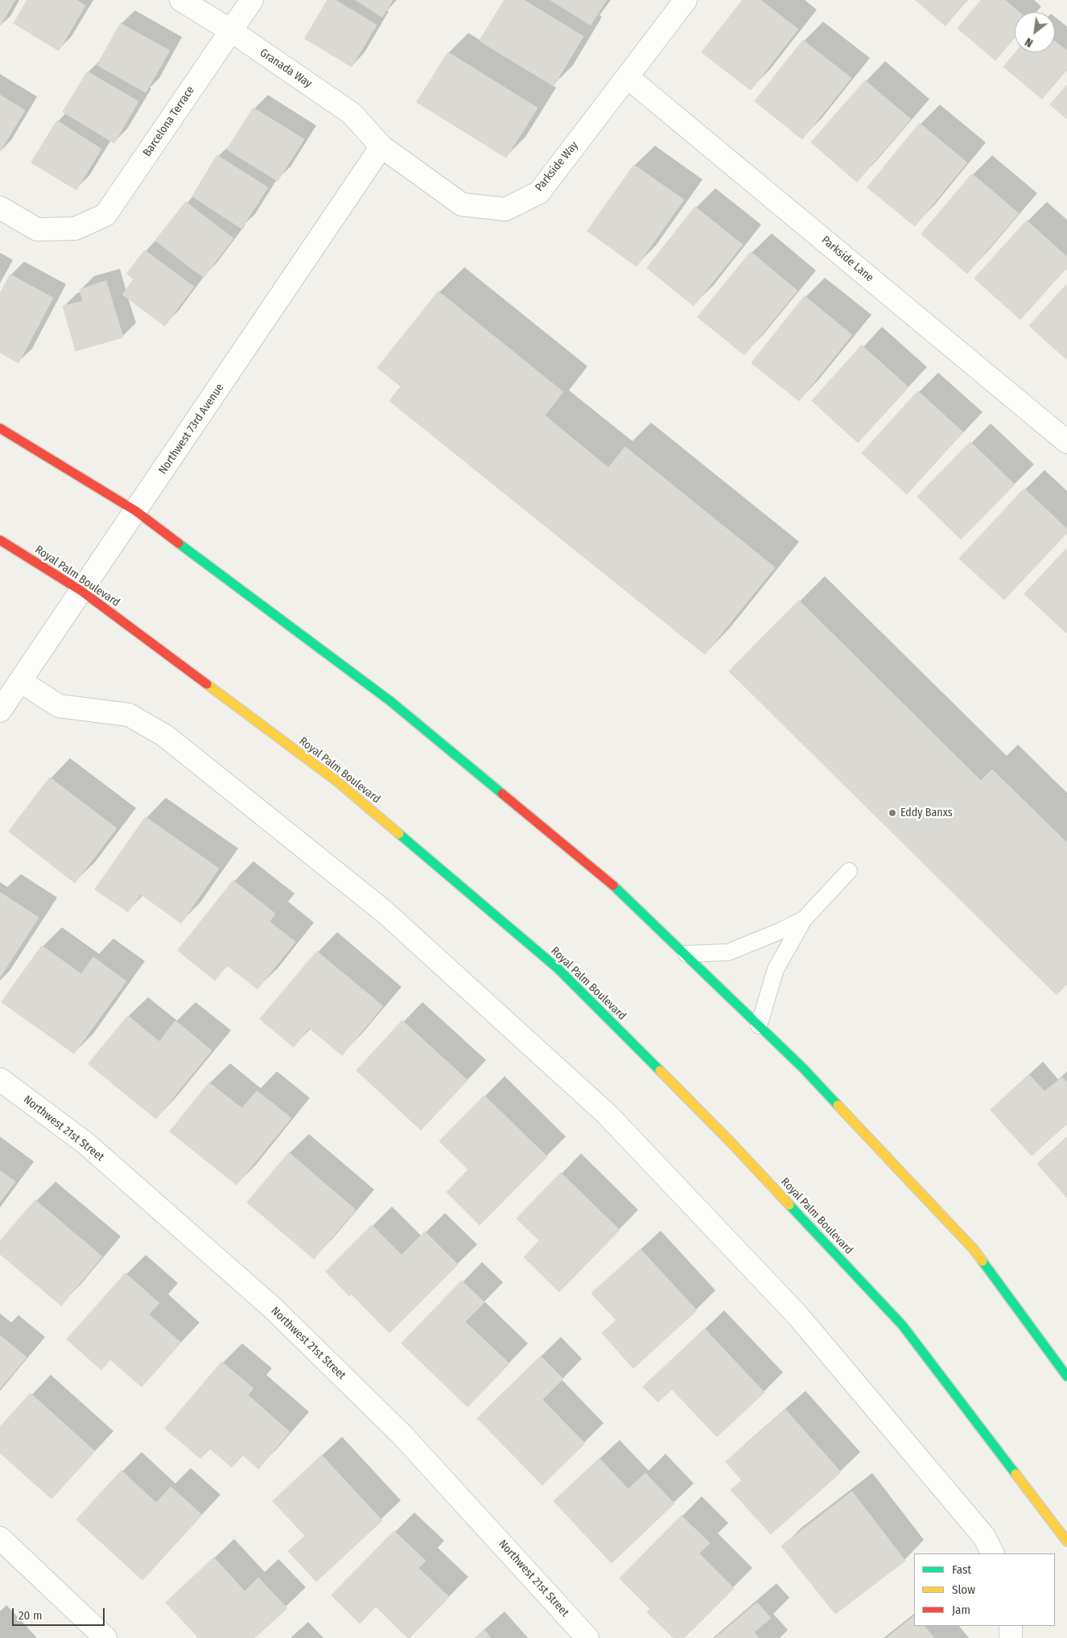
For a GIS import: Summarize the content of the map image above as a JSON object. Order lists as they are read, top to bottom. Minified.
{"streets":{"main road":["Royal Palm Boulevard"],"street":["Granada Way","Barcelona Terrace","Parkside Way","Parkside Lane","Northwest 73rd Avenue","Northwest 21st Street"]},"crossings":[["Granada Way","Barcelona Terrace"],["Granada Way","Parkside Way"],["Granada Way","Northwest 73rd Avenue"],["Parkside Way","Parkside Lane"],["Parkside Way","Northwest 73rd Avenue"],["Northwest 73rd Avenue","Royal Palm Boulevard"]],"places":["Eddy Banxs"],"legend":["Fast","Slow","Jam"],"scale_bar":"20 m","north":"bottom left"}
